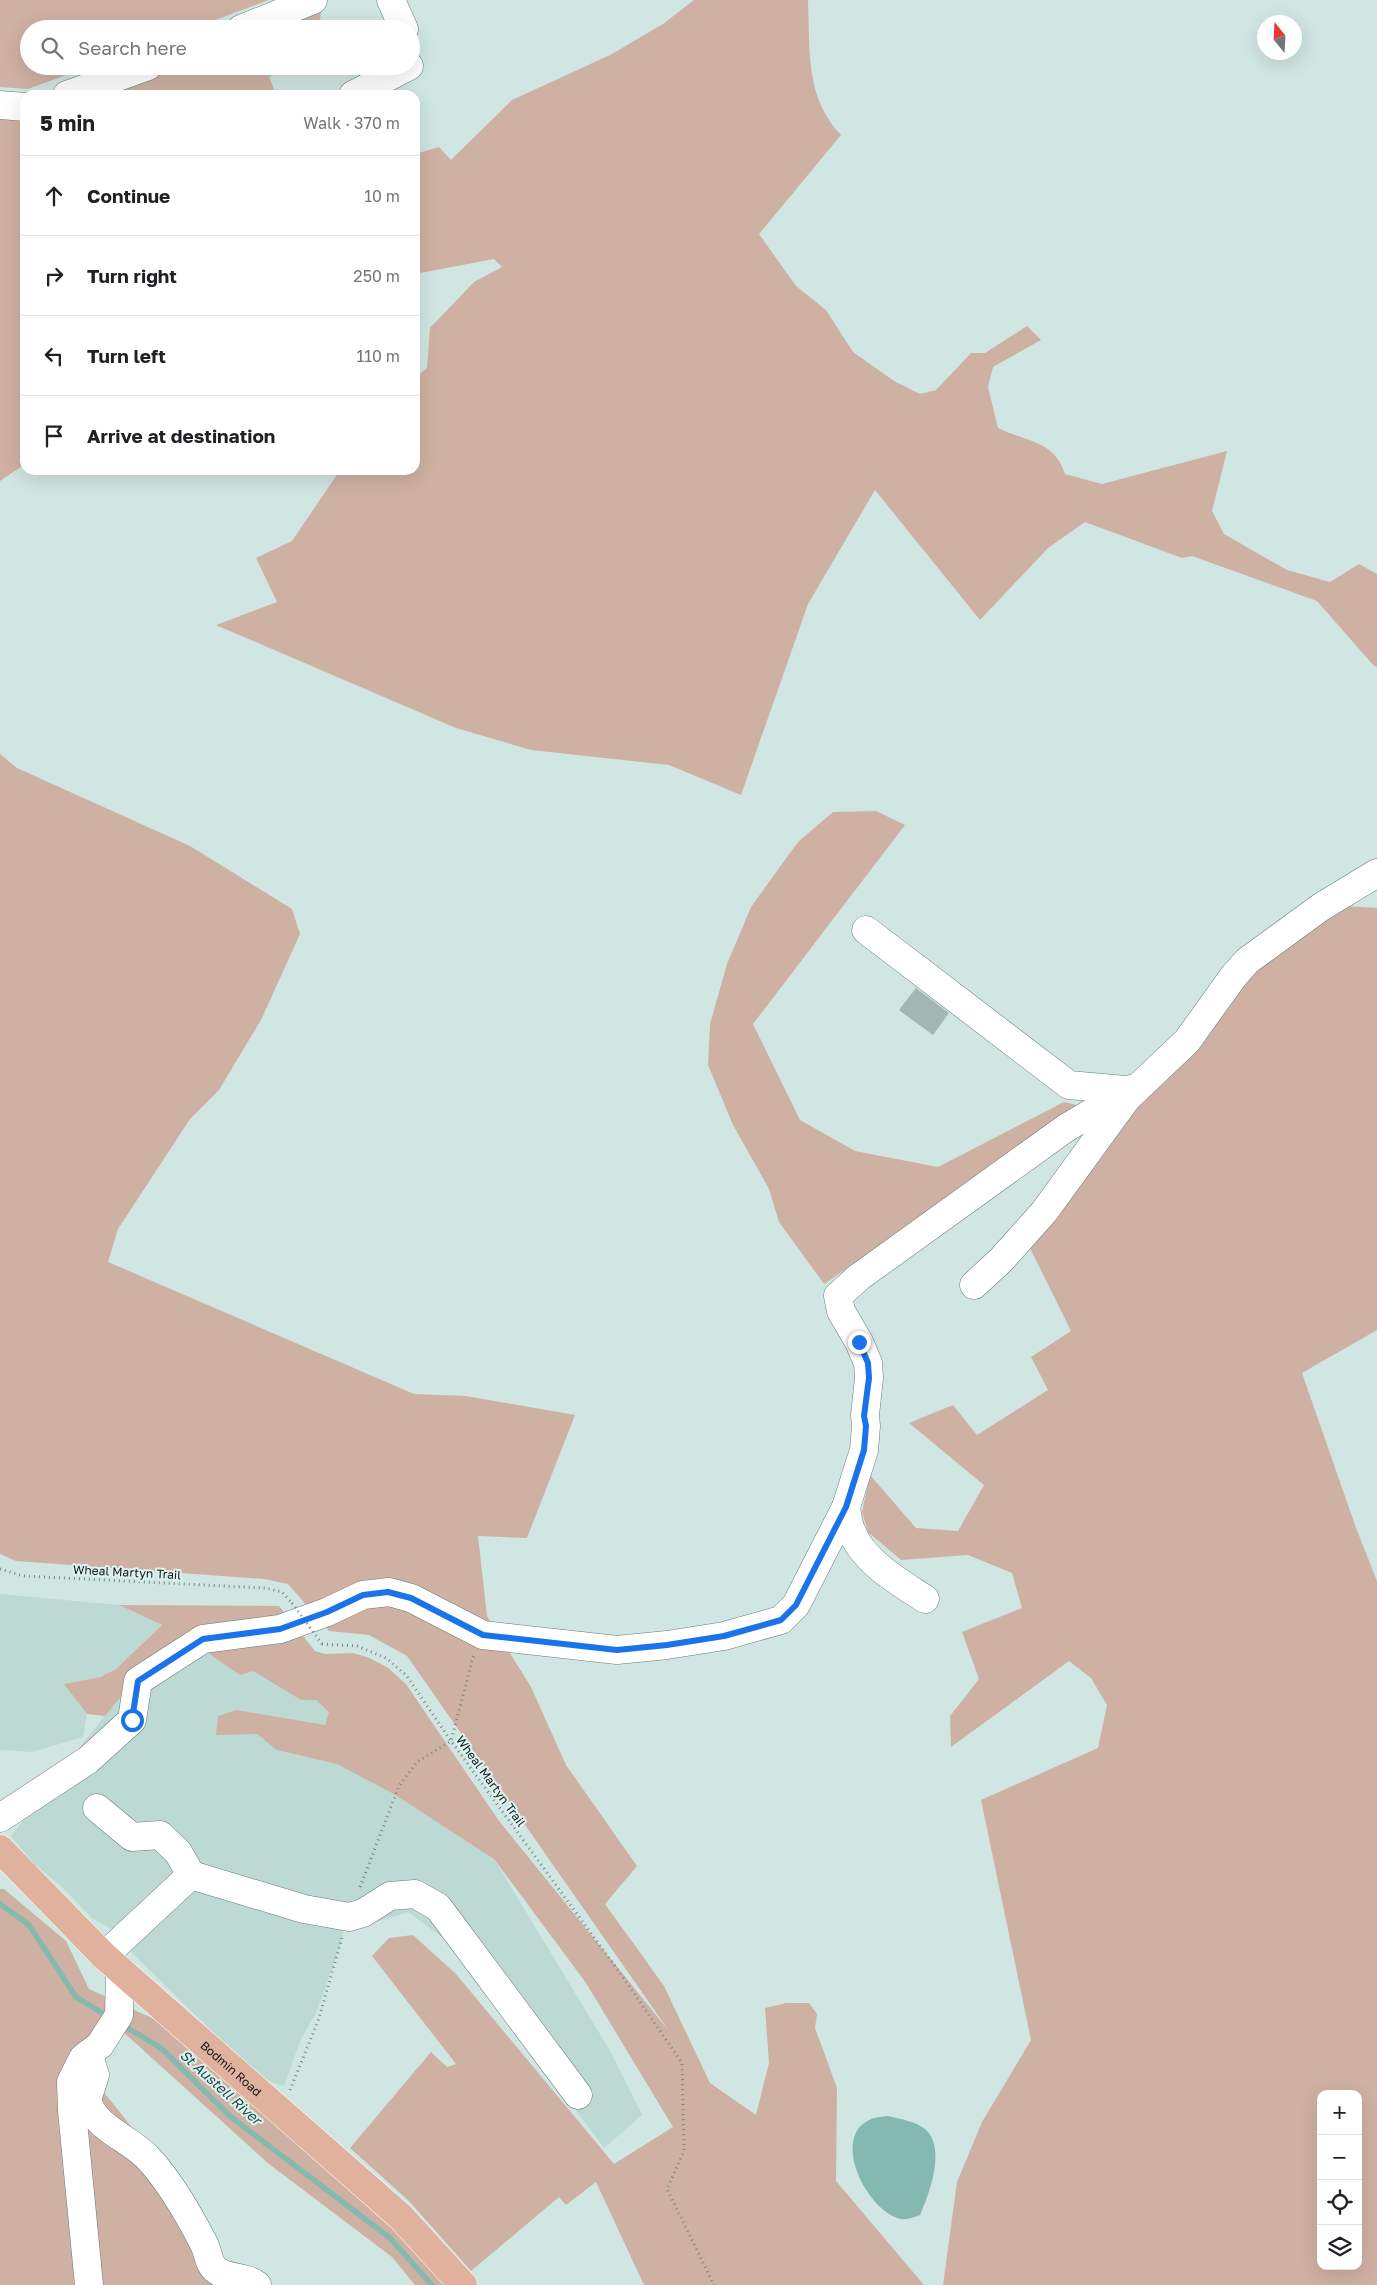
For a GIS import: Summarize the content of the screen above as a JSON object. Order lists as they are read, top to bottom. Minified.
{"streets":{"main road":["Bodmin Road"],"path":["Wheal Martyn Trail"]},"water":["St Austell River"],"north":"top","page":{"search":"Search here","heading":["5 min","Walk · 370 m"],"list":[["Continue","10 m"],["Turn right","250 m"],["Turn left","110 m"],"Arrive at destination"],"map_buttons":["+","−"]}}
